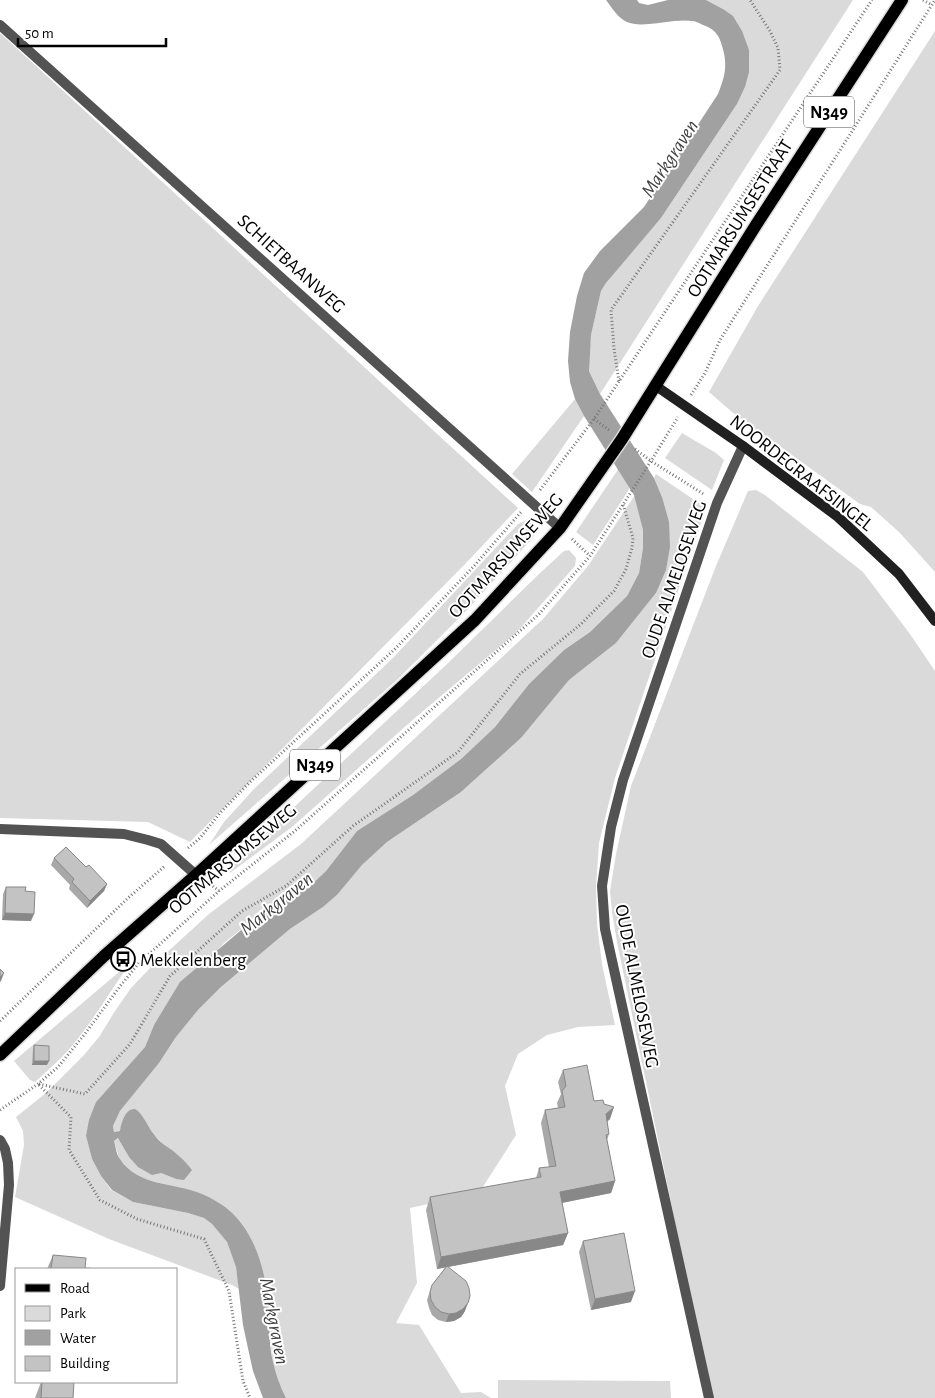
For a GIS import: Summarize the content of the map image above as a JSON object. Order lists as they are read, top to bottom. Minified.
{"streets":{"main road":["N349","OOTMARSUMSESTRAAT","NOORDEGRAAFSINGEL","OOTMARSUMSEWEG"],"street":["SCHIETBAANWEG","OUDE ALMELOSEWEG"]},"crossings":[["OOTMARSUMSESTRAAT","NOORDEGRAAFSINGEL"],["OOTMARSUMSESTRAAT","OOTMARSUMSEWEG"],["SCHIETBAANWEG","OOTMARSUMSEWEG"],["NOORDEGRAAFSINGEL","OUDE ALMELOSEWEG"]],"water":["Markgraven"],"places":{"bus stop":["Mekkelenberg"]},"legend":["Road","Park","Water","Building"],"scale_bar":"50 m"}
